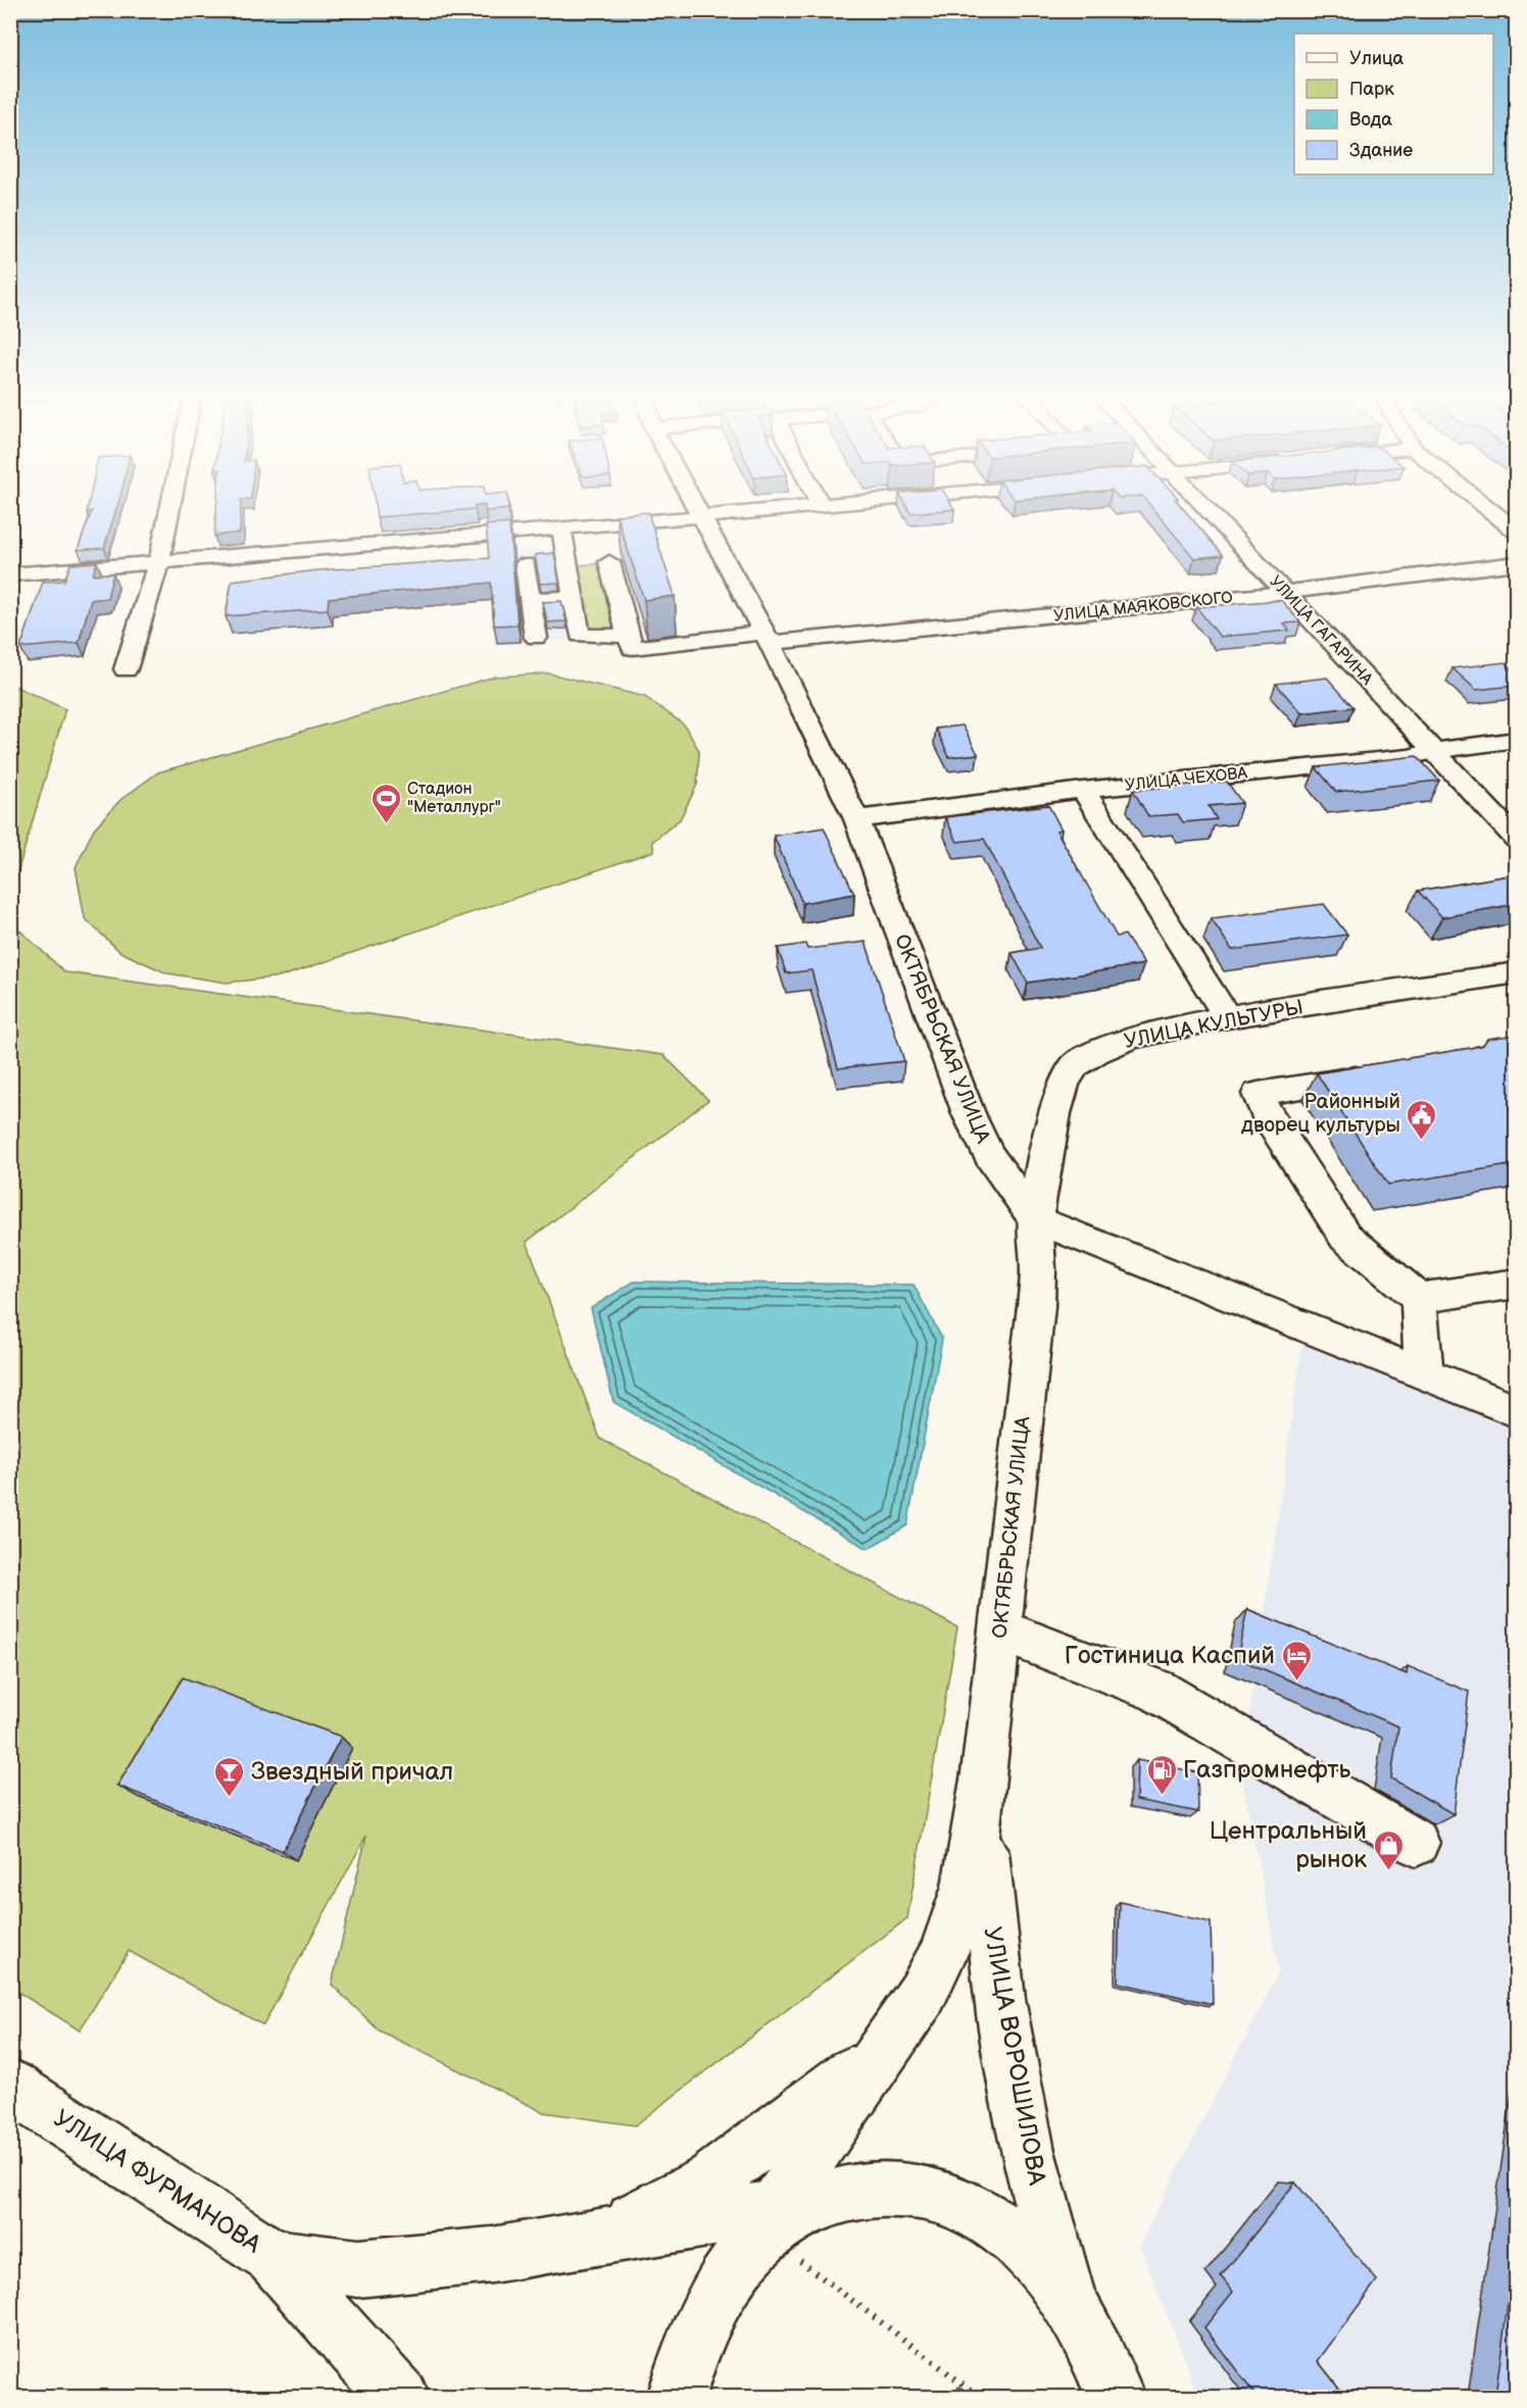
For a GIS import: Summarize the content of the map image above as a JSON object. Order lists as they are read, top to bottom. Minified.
{"streets":{"street":["УЛИЦА МАЯКОВСКОГО","УЛИЦА ГАГАРИНА","УЛИЦА ЧЕХОВА","УЛИЦА КУЛЬТУРЫ","ОКТЯБРЬСКАЯ УЛИЦА","УЛИЦА ВОРОШИЛОВА","УЛИЦА ФУРМАНОВА"]},"crossings":[["УЛИЦА МАЯКОВСКОГО","УЛИЦА ГАГАРИНА"],["УЛИЦА МАЯКОВСКОГО","ОКТЯБРЬСКАЯ УЛИЦА"],["УЛИЦА ГАГАРИНА","УЛИЦА ЧЕХОВА"],["УЛИЦА ЧЕХОВА","ОКТЯБРЬСКАЯ УЛИЦА"],["УЛИЦА КУЛЬТУРЫ","ОКТЯБРЬСКАЯ УЛИЦА"],["ОКТЯБРЬСКАЯ УЛИЦА","УЛИЦА ВОРОШИЛОВА"]],"places":{"sports":["Стадион \"Металлург\""],"public building":["Районный дворец культуры"],"hotel":["Гостиница Каспий"],"fuel station":["Газпромнефть"],"bar":["Звездный причал"],"shop":["Центральный рынок"]},"legend":["Улица","Парк","Вода","Здание"]}
